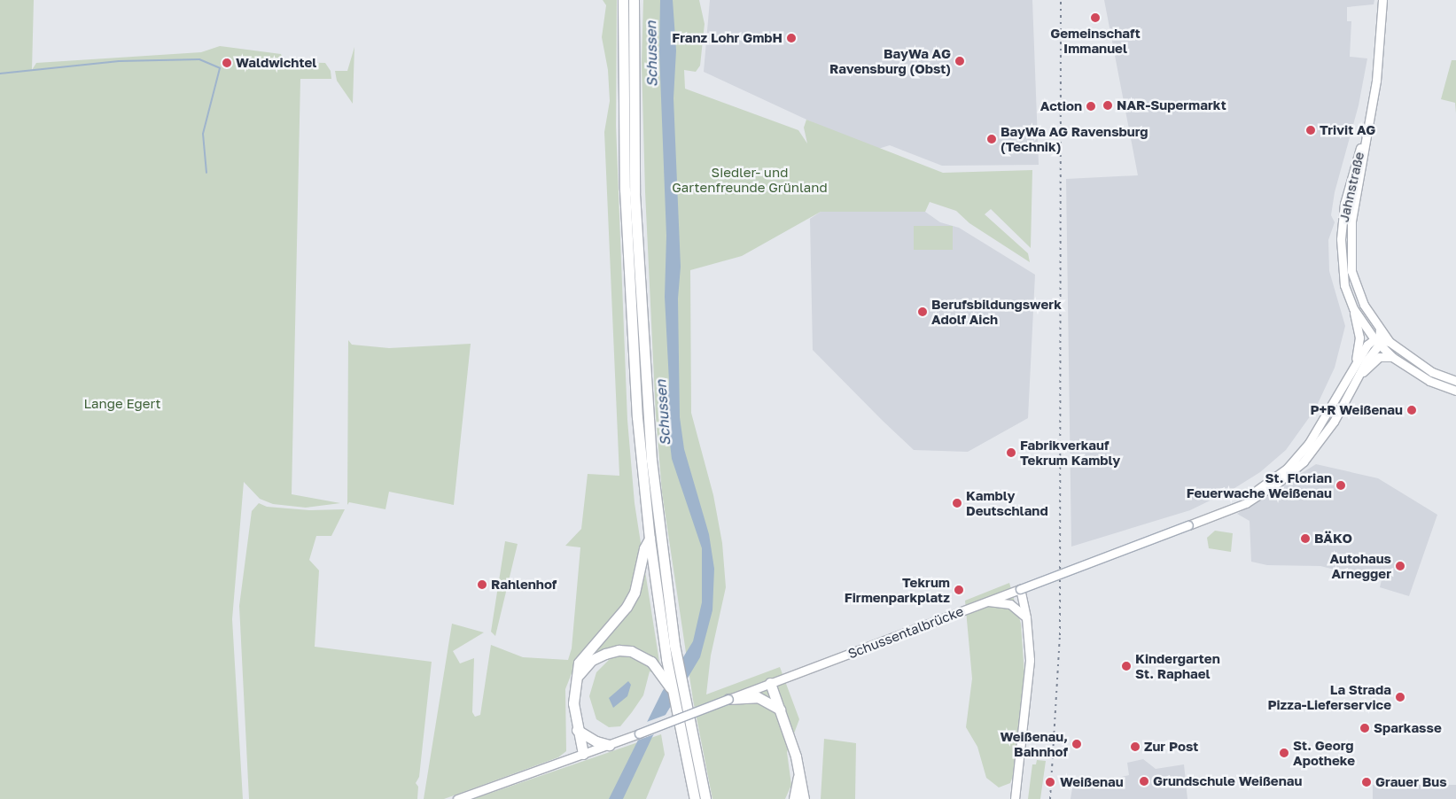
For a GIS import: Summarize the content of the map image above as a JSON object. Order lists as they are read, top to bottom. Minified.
{"streets":{"main road":["Jahnstraße","Schussentalbrücke"]},"water":["Schussen"],"parks":["Siedler- und Gartenfreunde Grünland","Lange Egert"],"places":["Gemeinschaft Immanuel","Franz Lohr GmbH","BayWa AG Ravensburg (Obst)","Waldwichtel","NAR-Supermarkt","Action","Trivit AG","BayWa AG Ravensburg (Technik)","Berufsbildungswerk Adolf Aich","P+R Weißenau","Fabrikverkauf Tekrum Kambly","St. Florian Feuerwache Weißenau","Kambly Deutschland","BÄKO","Autohaus Arnegger","Rahlenhof","Tekrum Firmenparkplatz","Kindergarten St. Raphael","La Strada Pizza-Lieferservice","Sparkasse","Weißenau, Bahnhof","Zur Post","St. Georg Apotheke","Grundschule Weißenau","Weißenau","Grauer Bus"]}
